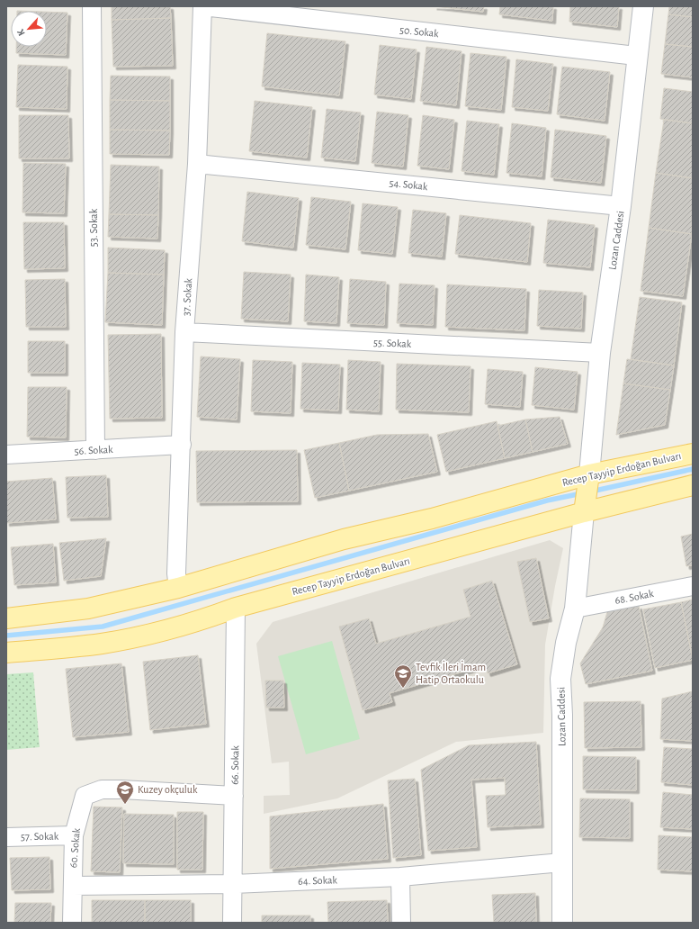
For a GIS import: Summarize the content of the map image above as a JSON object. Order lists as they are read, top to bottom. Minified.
{"streets":{"main road":["Lozan Caddesi","Recep Tayyip Erdoğan Bulvarı"],"street":["50. Sokak","54. Sokak","53. Sokak","37. Sokak","55. Sokak","56. Sokak","68. Sokak","66. Sokak","57. Sokak","60. Sokak","64. Sokak"]},"crossings":[["50. Sokak","Lozan Caddesi"],["50. Sokak","37. Sokak"],["54. Sokak","Lozan Caddesi"],["54. Sokak","37. Sokak"],["53. Sokak","56. Sokak"],["Lozan Caddesi","55. Sokak"],["Lozan Caddesi","Recep Tayyip Erdoğan Bulvarı"],["Lozan Caddesi","68. Sokak"],["Lozan Caddesi","64. Sokak"],["37. Sokak","55. Sokak"],["37. Sokak","56. Sokak"],["37. Sokak","Recep Tayyip Erdoğan Bulvarı"],["Recep Tayyip Erdoğan Bulvarı","66. Sokak"],["66. Sokak","60. Sokak"],["66. Sokak","64. Sokak"],["57. Sokak","60. Sokak"],["60. Sokak","64. Sokak"]],"places":{"school or university":["Tevfik İleri İmam Hatip Ortaokulu","Kuzey okçuluk"]},"north":"bottom left"}
